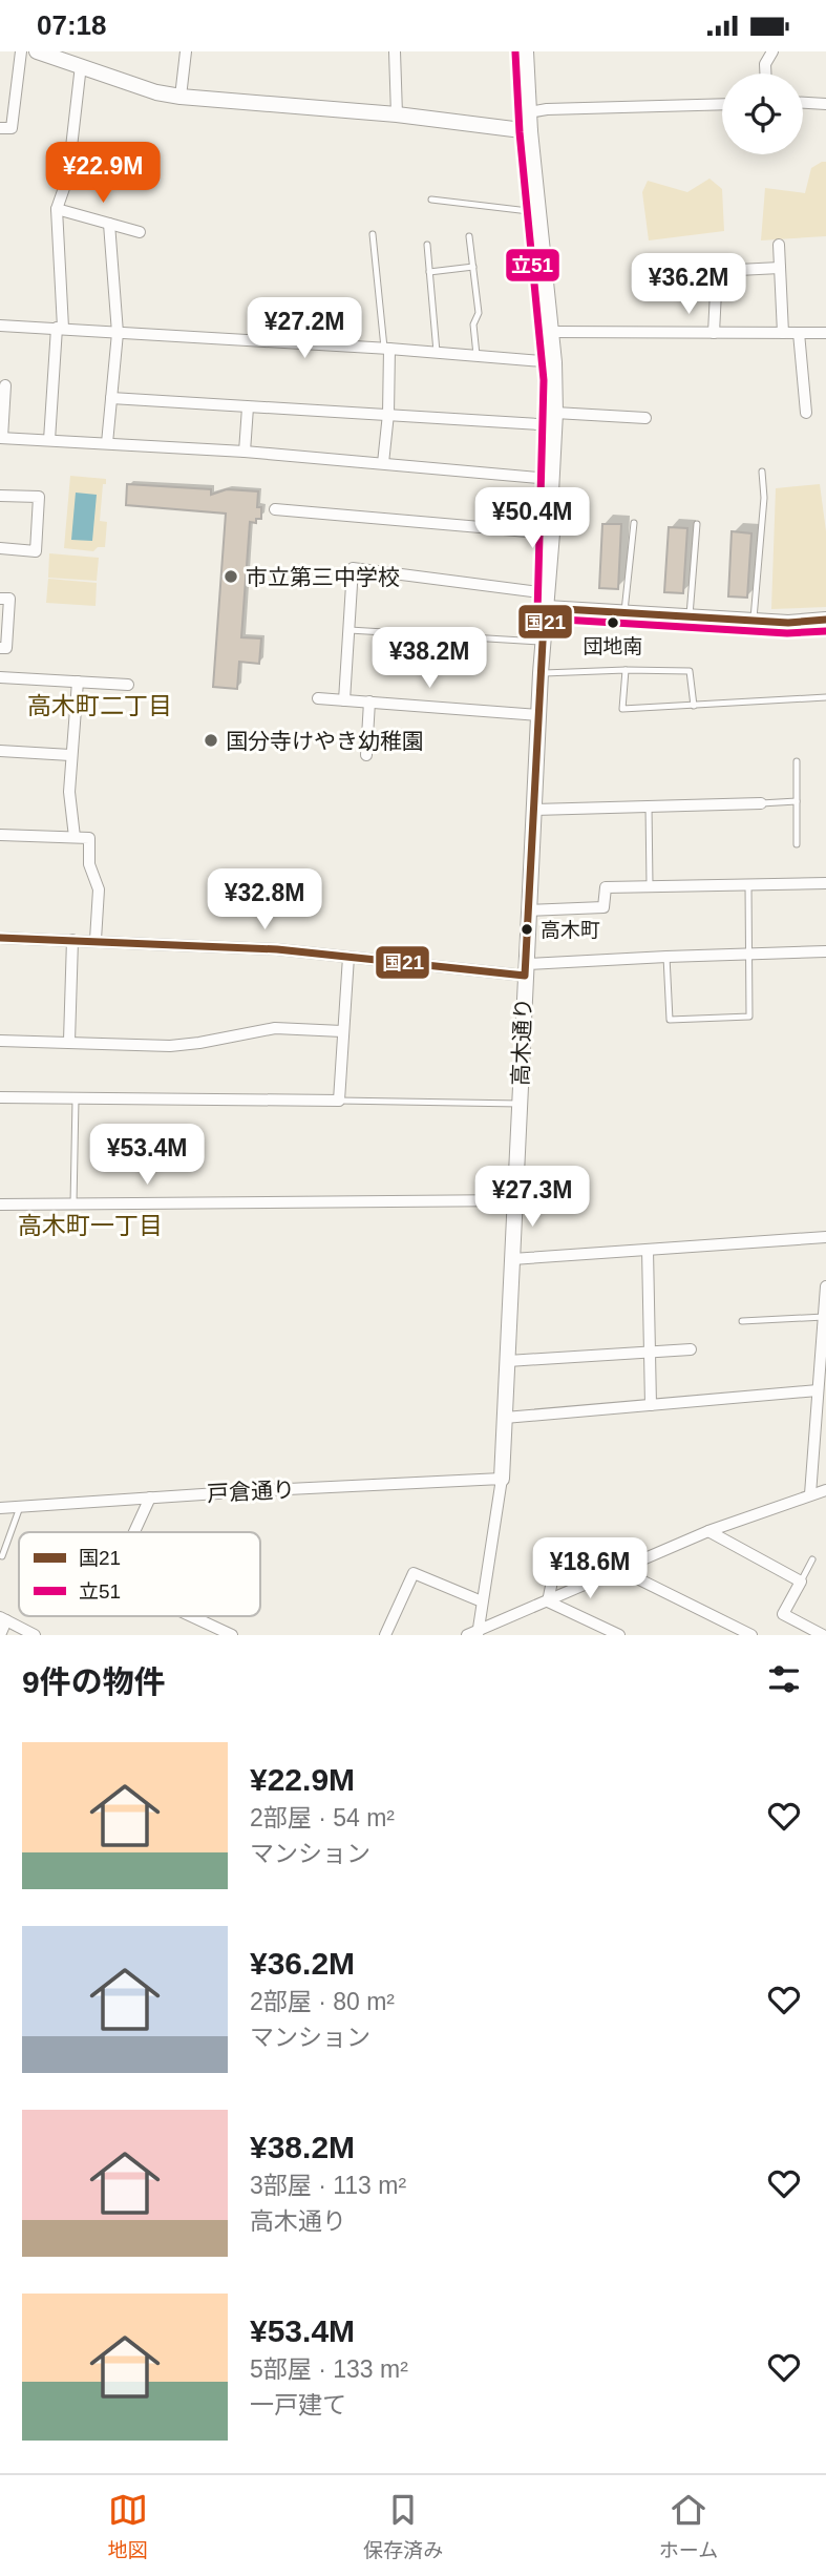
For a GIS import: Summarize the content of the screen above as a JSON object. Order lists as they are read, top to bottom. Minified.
{"streets":{"street":["高木通り","戸倉通り"]},"crossings":[["高木通り","戸倉通り"]],"districts":["高木町二丁目","高木町一丁目"],"places":["市立第三中学校","団地南","国分寺けやき幼稚園","高木町"],"lines":["transit line 立51","transit line 国21"],"legend":["国21","立51"],"page":{"status":"07:18","price":["¥22.9M","¥36.2M","¥27.2M","¥50.4M","¥38.2M","¥32.8M","¥53.4M","¥27.3M","¥18.6M"],"heading":"9件の物件","list":[{"name":"¥22.9M","note":"2部屋 · 54 m² · マンション"},{"name":"¥36.2M","note":"2部屋 · 80 m² · マンション"},{"name":"¥38.2M","note":"3部屋 · 113 m² · 高木通り"},{"name":"¥53.4M","note":"5部屋 · 133 m² · 一戸建て"}],"tabs":["地図","保存済み","ホーム"]}}
